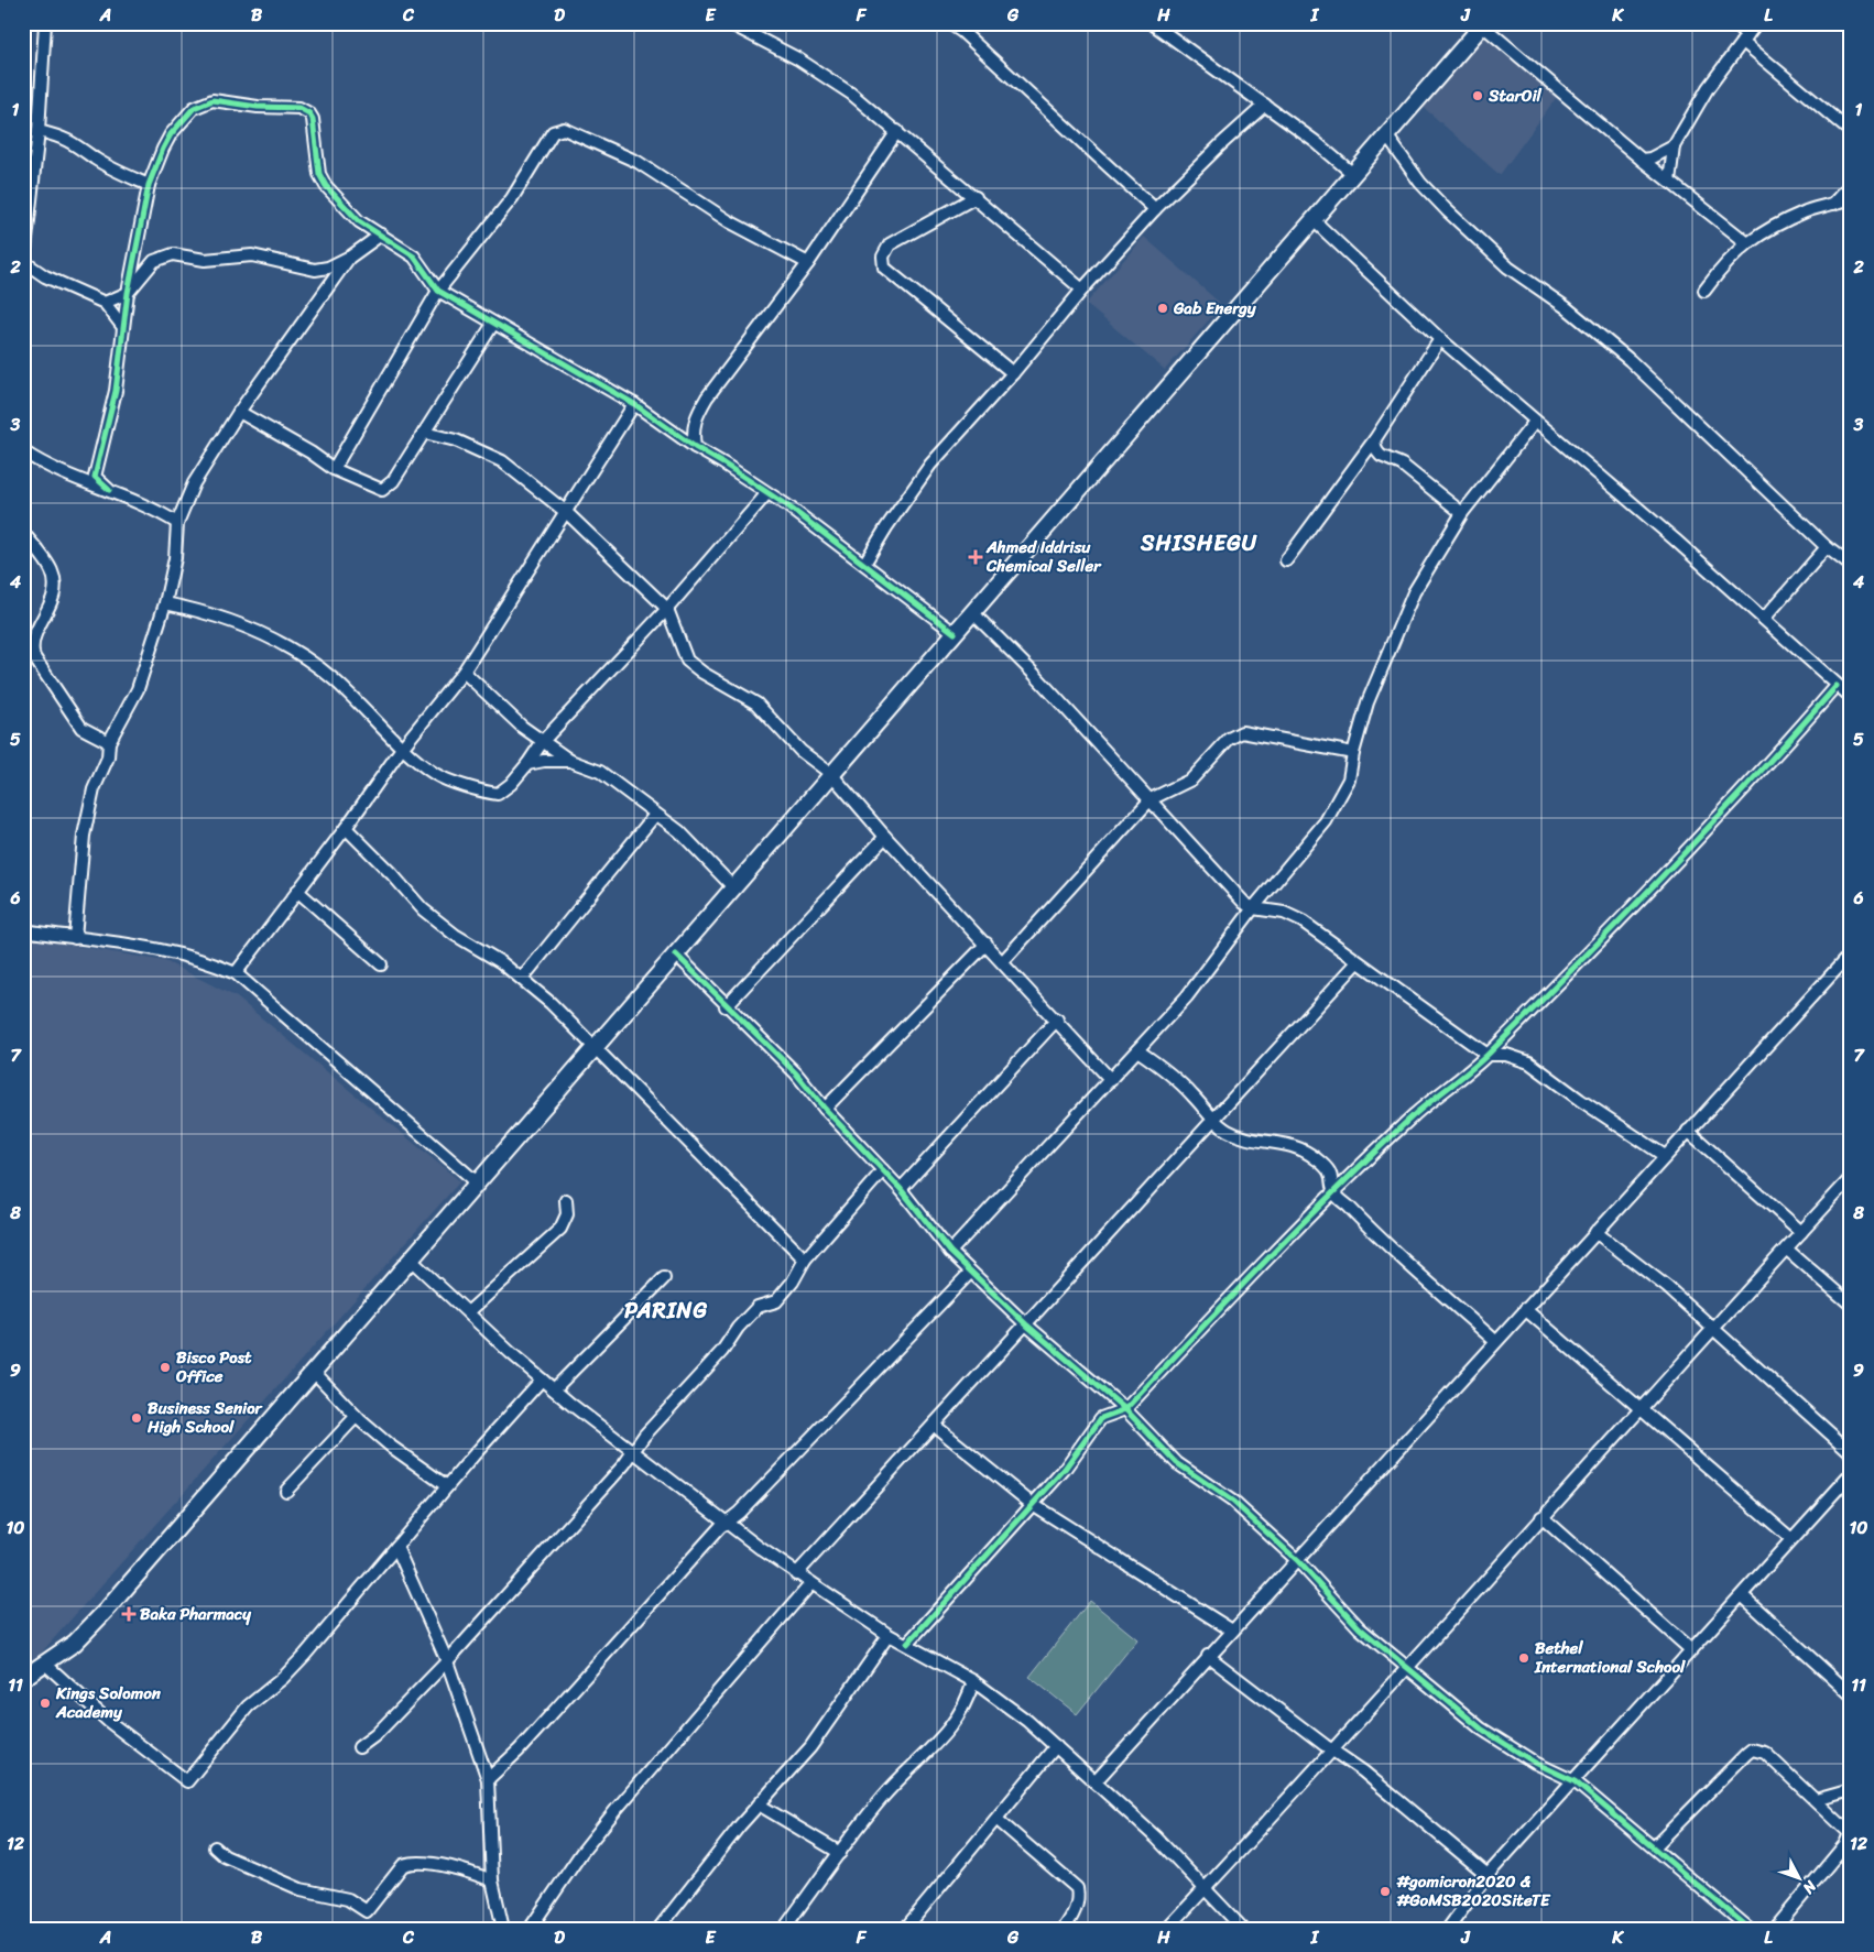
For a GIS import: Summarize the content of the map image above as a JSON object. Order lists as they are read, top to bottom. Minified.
{"districts":["SHISHEGU","PARING"],"places":{"other":["StarOil","Gab Energy","Bisco Post Office","Business Senior High School","Bethel International School","Kings Solomon Academy","#gomicron2020 & #GoMSB2020SiteTE"],"health":["Ahmed Iddrisu Chemical Seller","Baka Pharmacy"]},"north":"bottom right","grid":{"columns":["A","B","C","D","E","F","G","H","I","J","K","L"],"rows":["1","2","3","4","5","6","7","8","9","10","11","12"]}}
